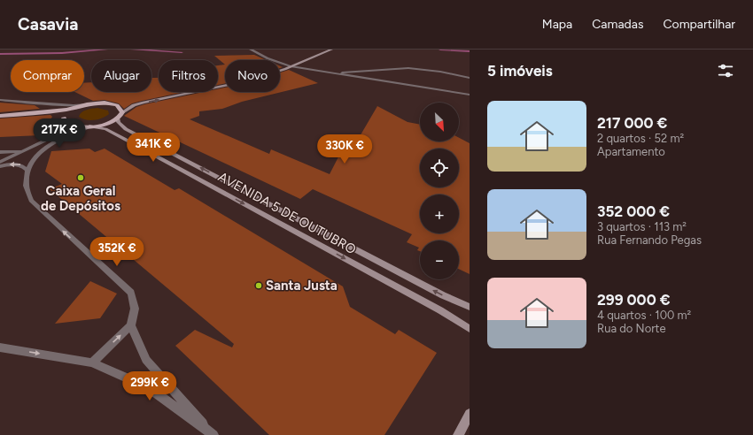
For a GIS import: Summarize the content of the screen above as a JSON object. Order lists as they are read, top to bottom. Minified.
{"streets":{"main road":["AVENIDA 5 DE OUTUBRO"]},"places":["Caixa Geral de Depósitos","Santa Justa"],"north":"bottom right","page":{"header":"Casavia","nav":["Mapa","Camadas","Compartilhar"],"heading":"5 imóveis","chip":["Comprar","Alugar","Filtros","Novo"],"list":[{"name":"217 000 €","note":"2 quartos · 52 m² · Apartamento"},{"name":"352 000 €","note":"3 quartos · 113 m² · Rua Fernando Pegas"},{"name":"299 000 €","note":"4 quartos · 100 m² · Rua do Norte"}],"map_buttons":["+","−"],"price":["217K €","341K €","330K €","352K €","299K €"]}}
